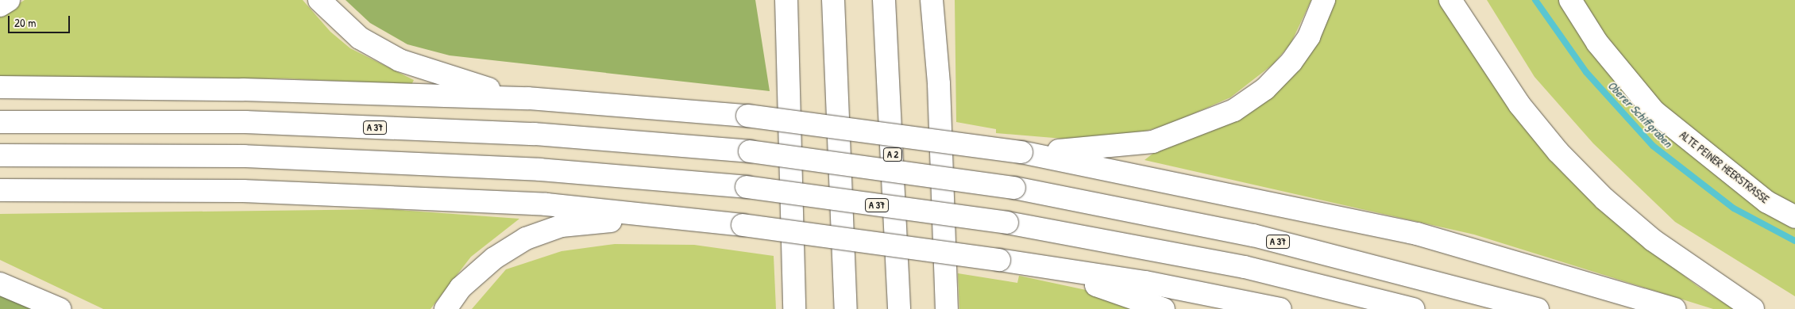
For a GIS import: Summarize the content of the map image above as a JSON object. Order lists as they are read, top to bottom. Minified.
{"streets":{"main road":["A 37","A 2","ALTE PEINER HEERSTRASSE"]},"water":["Oberer Schiffgraben"],"scale_bar":"20 m"}
